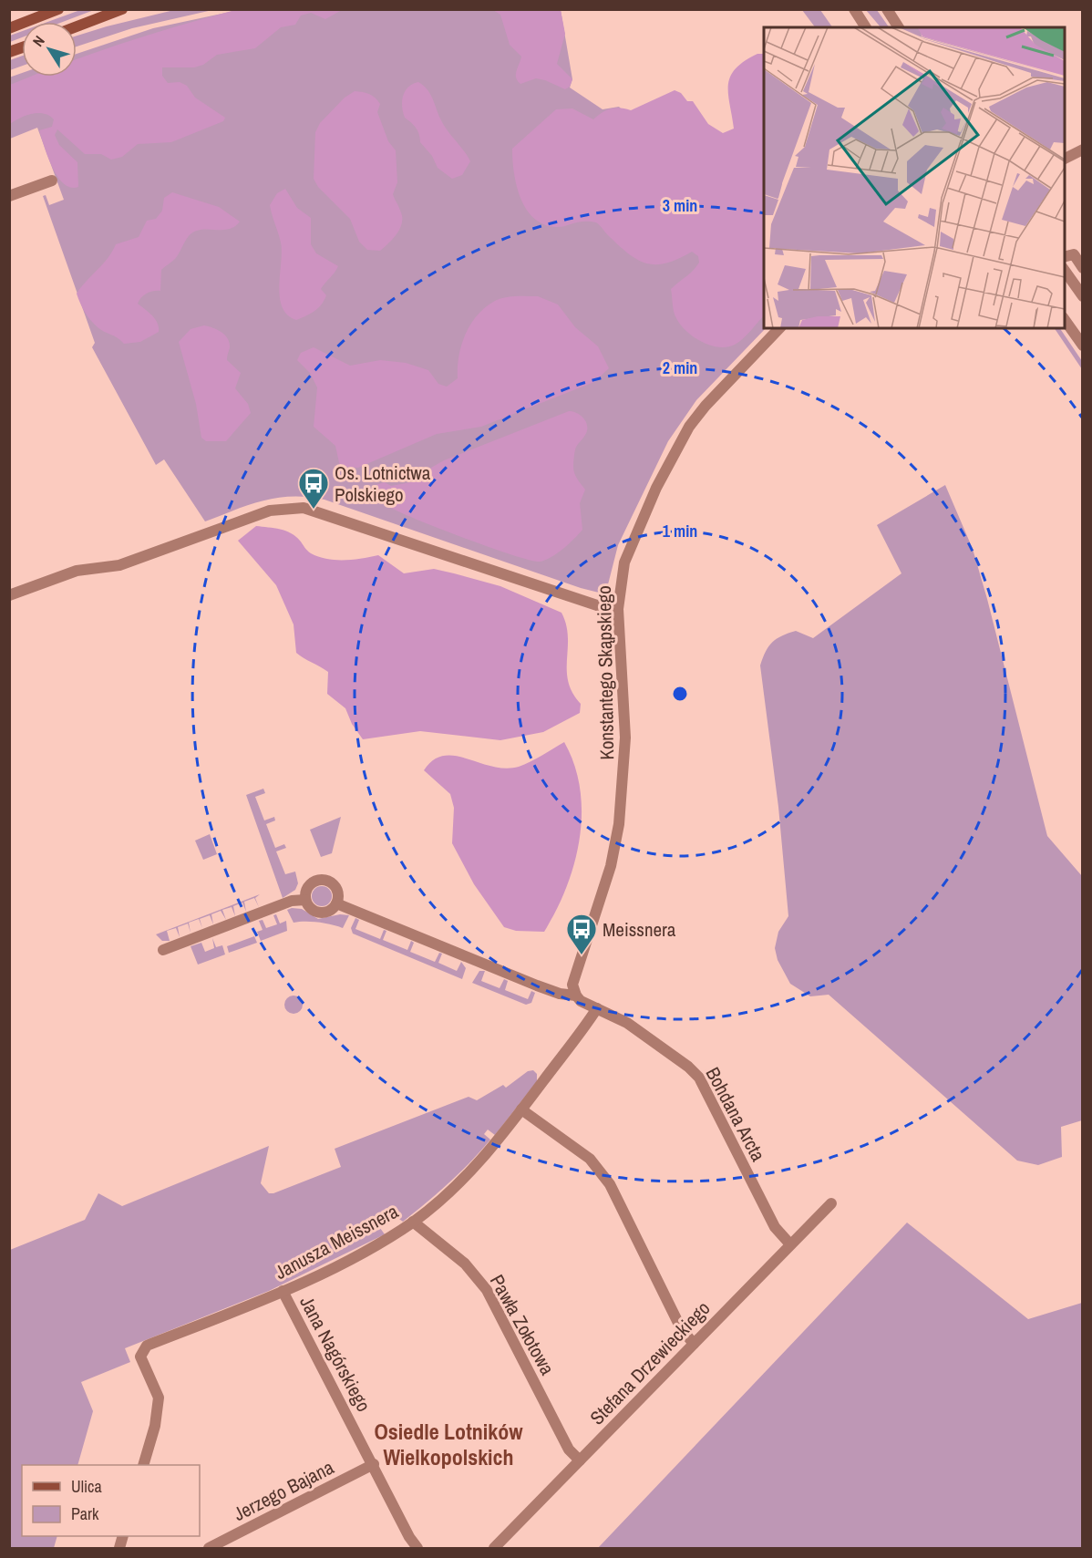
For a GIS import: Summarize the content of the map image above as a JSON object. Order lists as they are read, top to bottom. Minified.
{"streets":{"street":["Konstantego Skąpskiego","Bohdana Arcta","Janusza Meissnera","Pawła Zołotowa","Jana Nagórskiego","Stefana Drzewieckiego","Jerzego Bajana"]},"crossings":[["Konstantego Skąpskiego","Bohdana Arcta"],["Bohdana Arcta","Janusza Meissnera"],["Bohdana Arcta","Stefana Drzewieckiego"],["Janusza Meissnera","Pawła Zołotowa"],["Janusza Meissnera","Jana Nagórskiego"],["Pawła Zołotowa","Stefana Drzewieckiego"],["Jana Nagórskiego","Jerzego Bajana"]],"districts":["Osiedle Lotników Wielkopolskich"],"places":{"bus stop":["Os. Lotnictwa Polskiego","Meissnera"]},"legend":["Ulica","Park"],"north":"top left","rings":["3 min","2 min","1 min"]}
